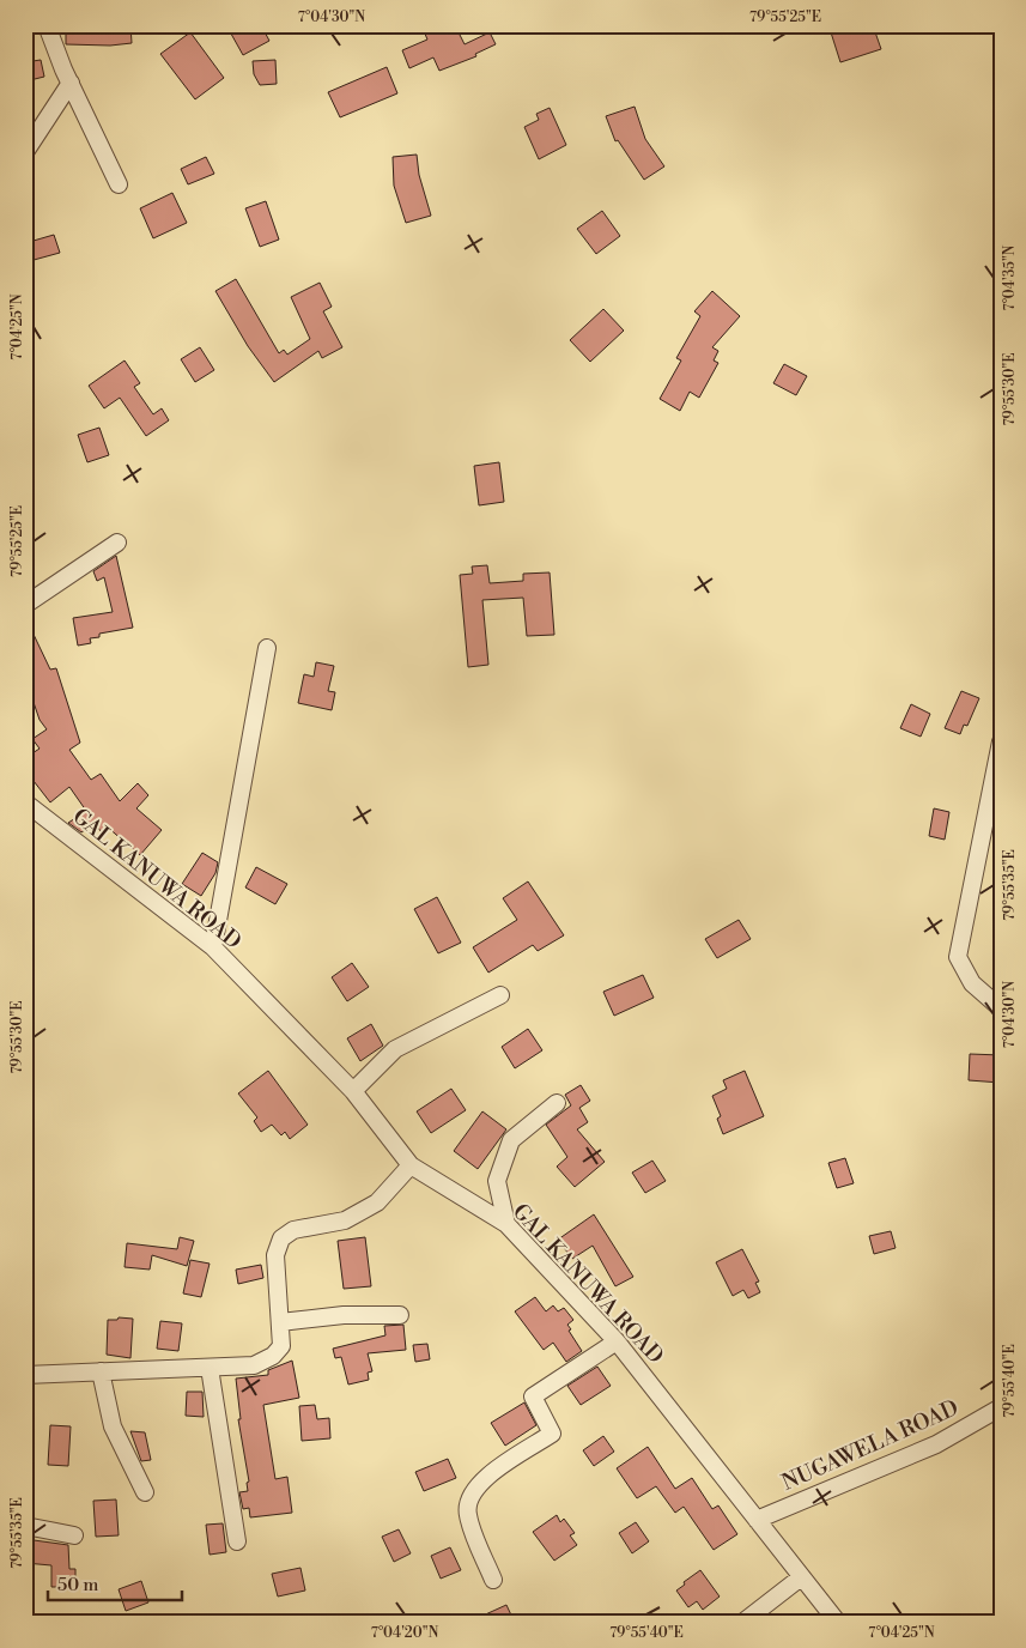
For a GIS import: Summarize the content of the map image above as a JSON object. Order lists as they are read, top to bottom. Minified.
{"streets":{"street":["GAL KANUWA ROAD","NUGAWELA ROAD"]},"crossings":[["GAL KANUWA ROAD","NUGAWELA ROAD"]],"scale_bar":"50 m","coordinates":["7°04'30\"N","79°55'25\"E","7°04'35\"N","7°04'25\"N","79°55'30\"E","79°55'35\"E","79°55'40\"E","7°04'20\"N"]}
